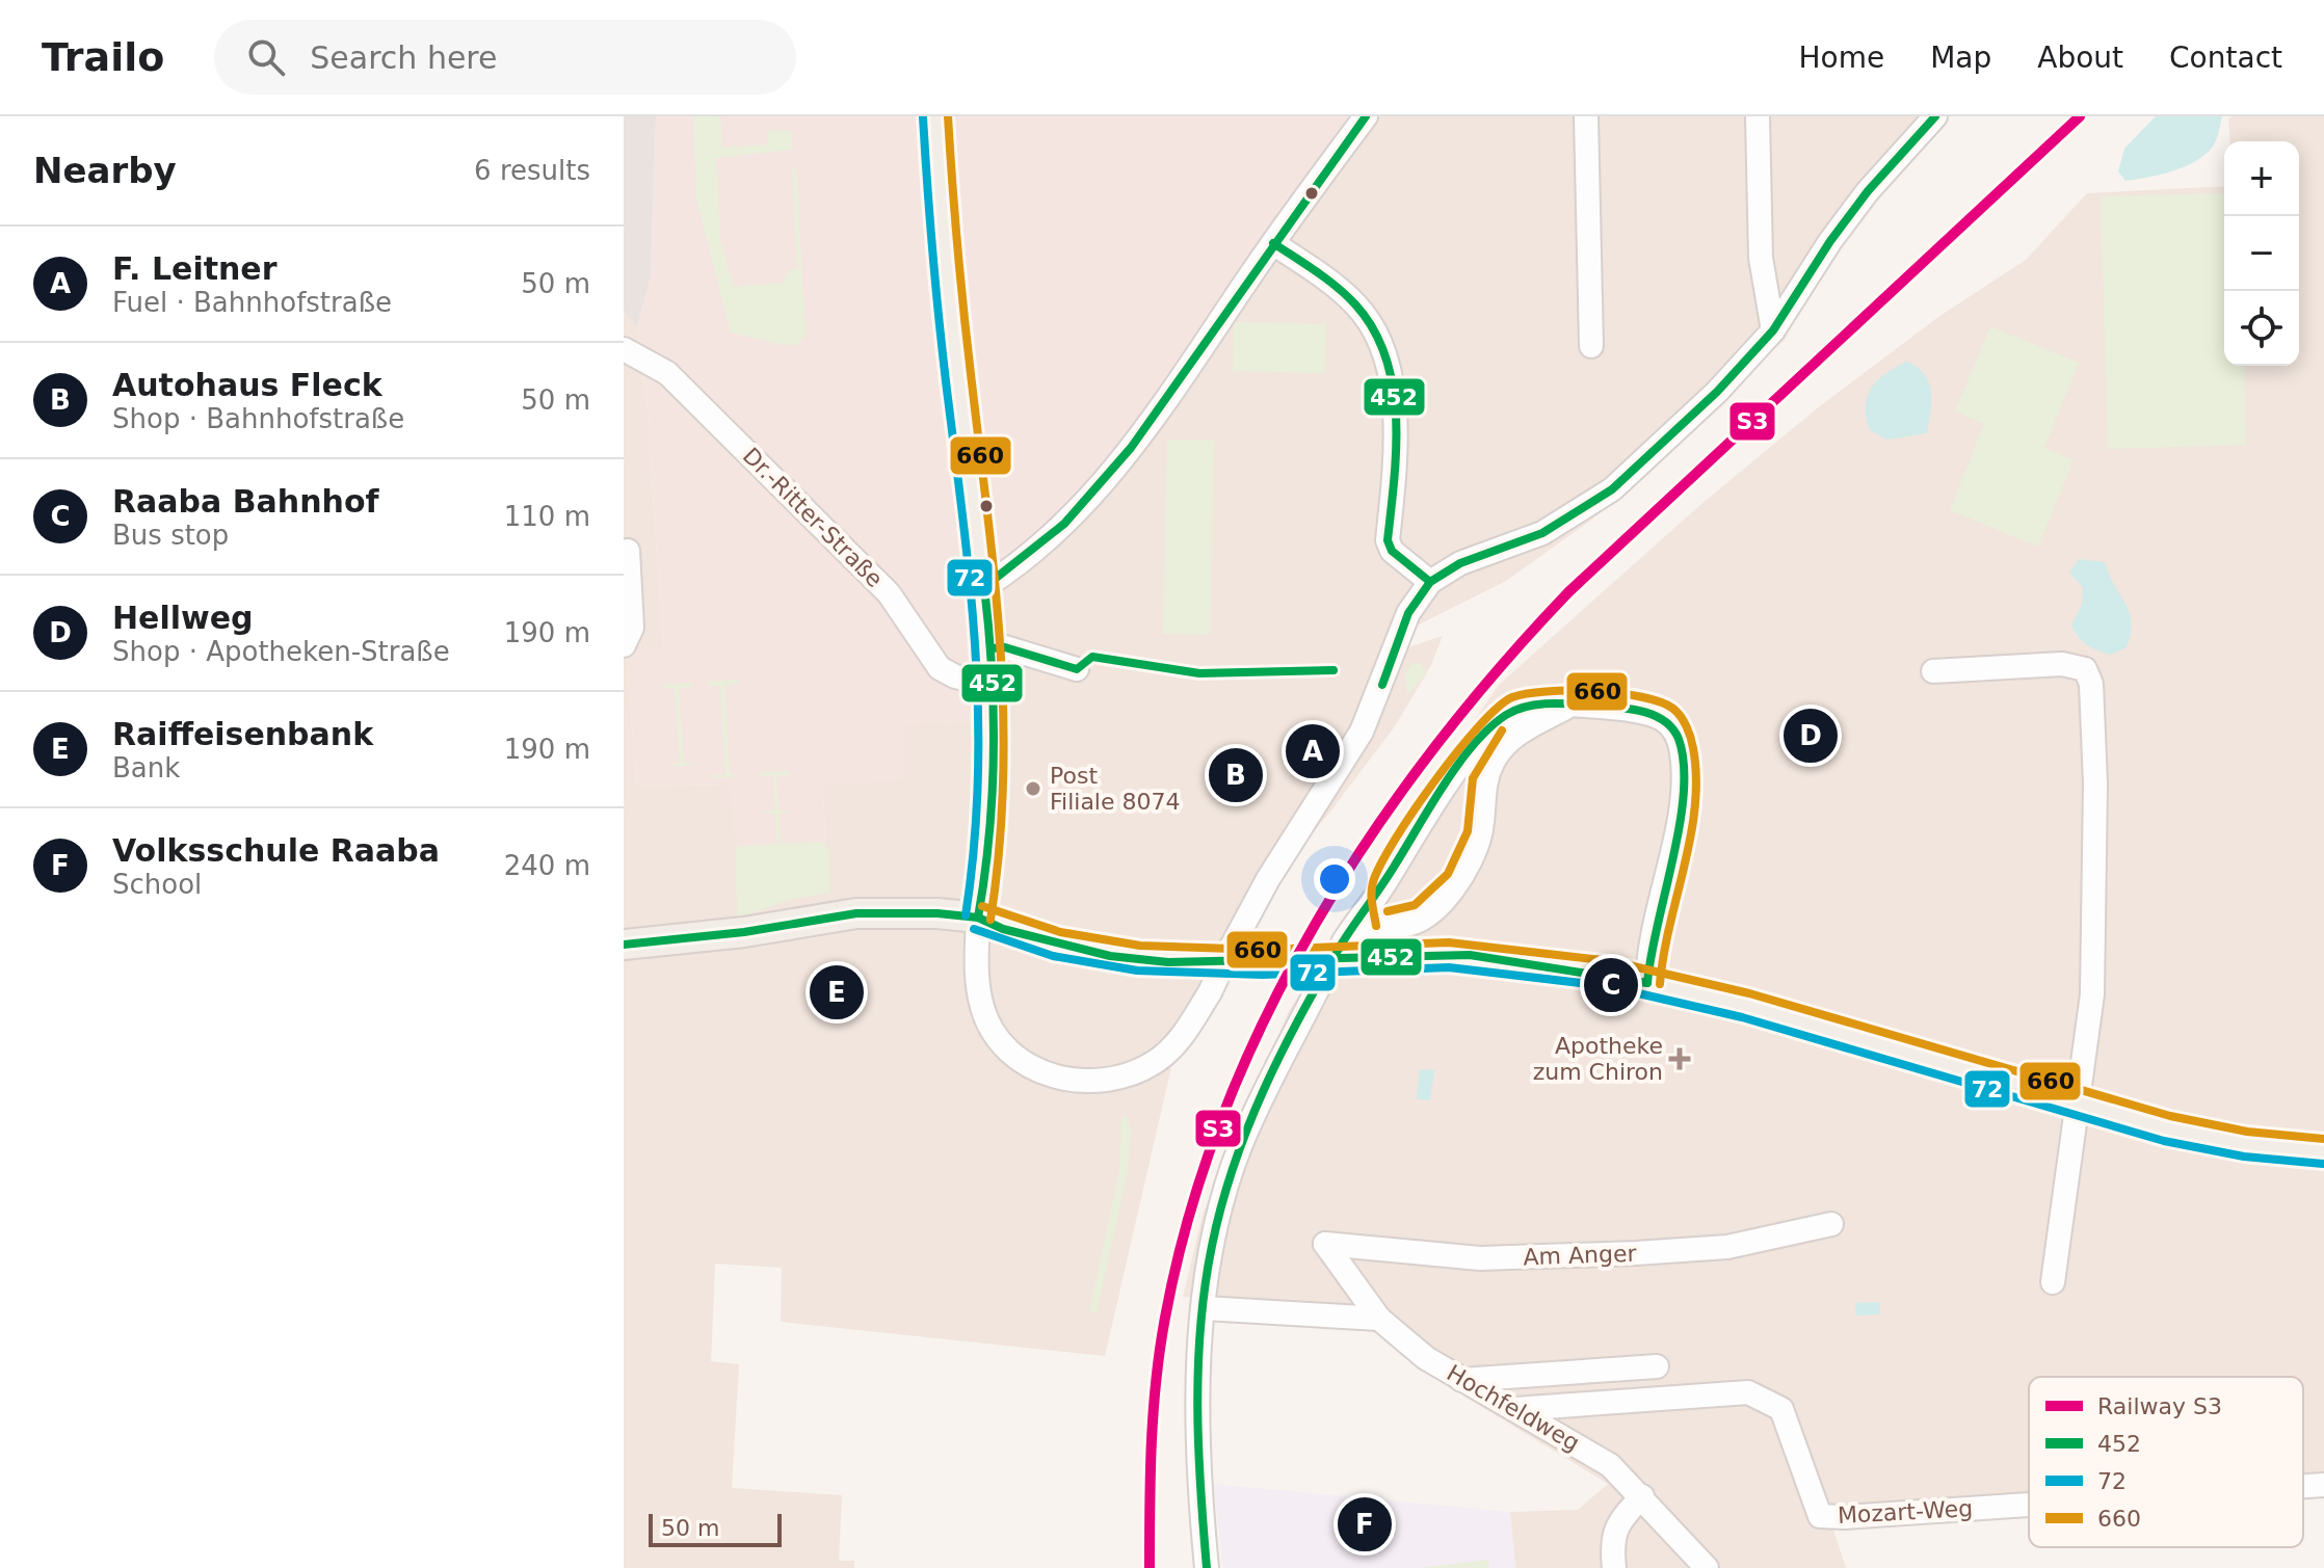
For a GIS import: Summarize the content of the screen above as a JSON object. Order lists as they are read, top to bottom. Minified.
{"streets":{"street":["Dr.-Ritter-Straße","Am Anger","Hochfeldweg","Mozart-Weg"]},"crossings":[["Am Anger","Hochfeldweg"],["Hochfeldweg","Mozart-Weg"]],"places":{"other":["Post Filiale 8074"],"health":["Apotheke zum Chiron"]},"lines":["rail line S3","transit line 452","transit line 660","transit line 72"],"legend":["Railway S3","452","72","660"],"scale_bar":"50 m","page":{"header":"Trailo","search":"Search here","nav":["Home","Map","About","Contact"],"heading":["Nearby","6 results"],"map_buttons":["+","−"],"list":[{"mark":"A","name":"F. Leitner","note":"Fuel · Bahnhofstraße","value":"50 m"},{"mark":"B","name":"Autohaus Fleck","note":"Shop · Bahnhofstraße","value":"50 m"},{"mark":"C","name":"Raaba Bahnhof","note":"Bus stop","value":"110 m"},{"mark":"D","name":"Hellweg","note":"Shop · Apotheken-Straße","value":"190 m"},{"mark":"E","name":"Raiffeisenbank","note":"Bank","value":"190 m"},{"mark":"F","name":"Volksschule Raaba","note":"School","value":"240 m"}],"pins":["D","A","B","C","E","F"],"scale":"50 m"}}
